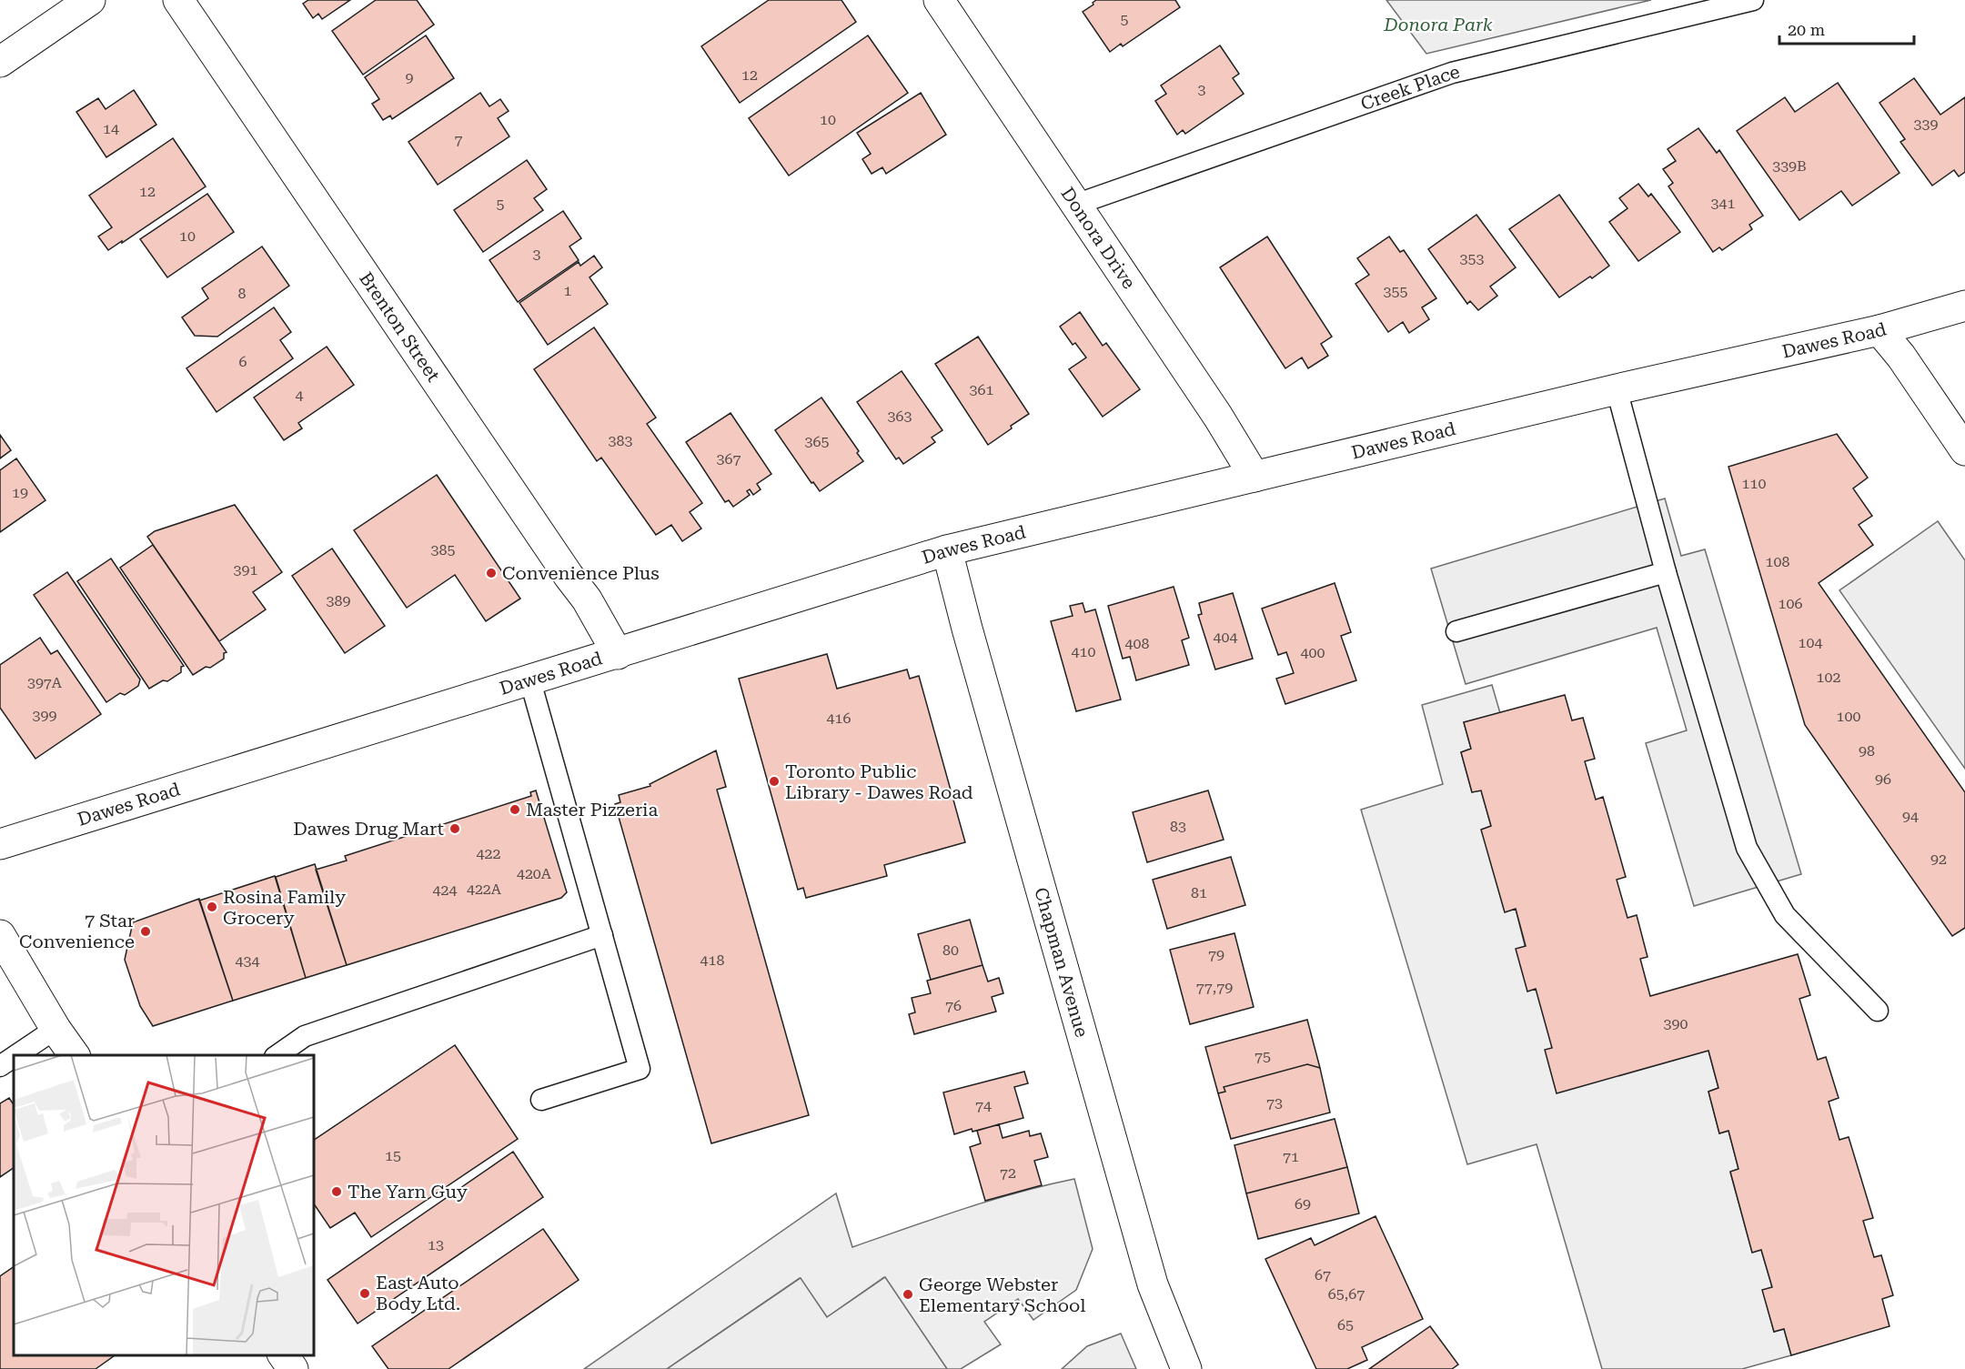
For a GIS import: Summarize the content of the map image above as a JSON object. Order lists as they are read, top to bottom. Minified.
{"streets":{"street":["Donora Drive","Brenton Street","Dawes Road","Chapman Avenue"],"lane":["Creek Place"]},"crossings":[["Creek Place","Donora Drive"],["Donora Drive","Dawes Road"],["Brenton Street","Dawes Road"],["Dawes Road","Chapman Avenue"]],"parks":["Donora Park"],"places":["Convenience Plus","Toronto Public Library - Dawes Road","Master Pizzeria","Dawes Drug Mart","Rosina Family Grocery","7 Star Convenience","The Yarn Guy","East Auto Body Ltd.","George Webster Elementary School"],"house_numbers":["5","12","9","3","10","339","14","7","339B","12","341","5","10","3","353","1","355","8","6","361","4","363","383","365","367","110","19","385","108","391","389","106","404","104","408","410","400","102","397A","399","100","416","98","96","94","83","422","92","420A","422A","424","81","80","79","418","434","77,79","76","390","75","73","74","15","71","72","69","13","67","65,67","65"],"scale_bar":"20 m"}
